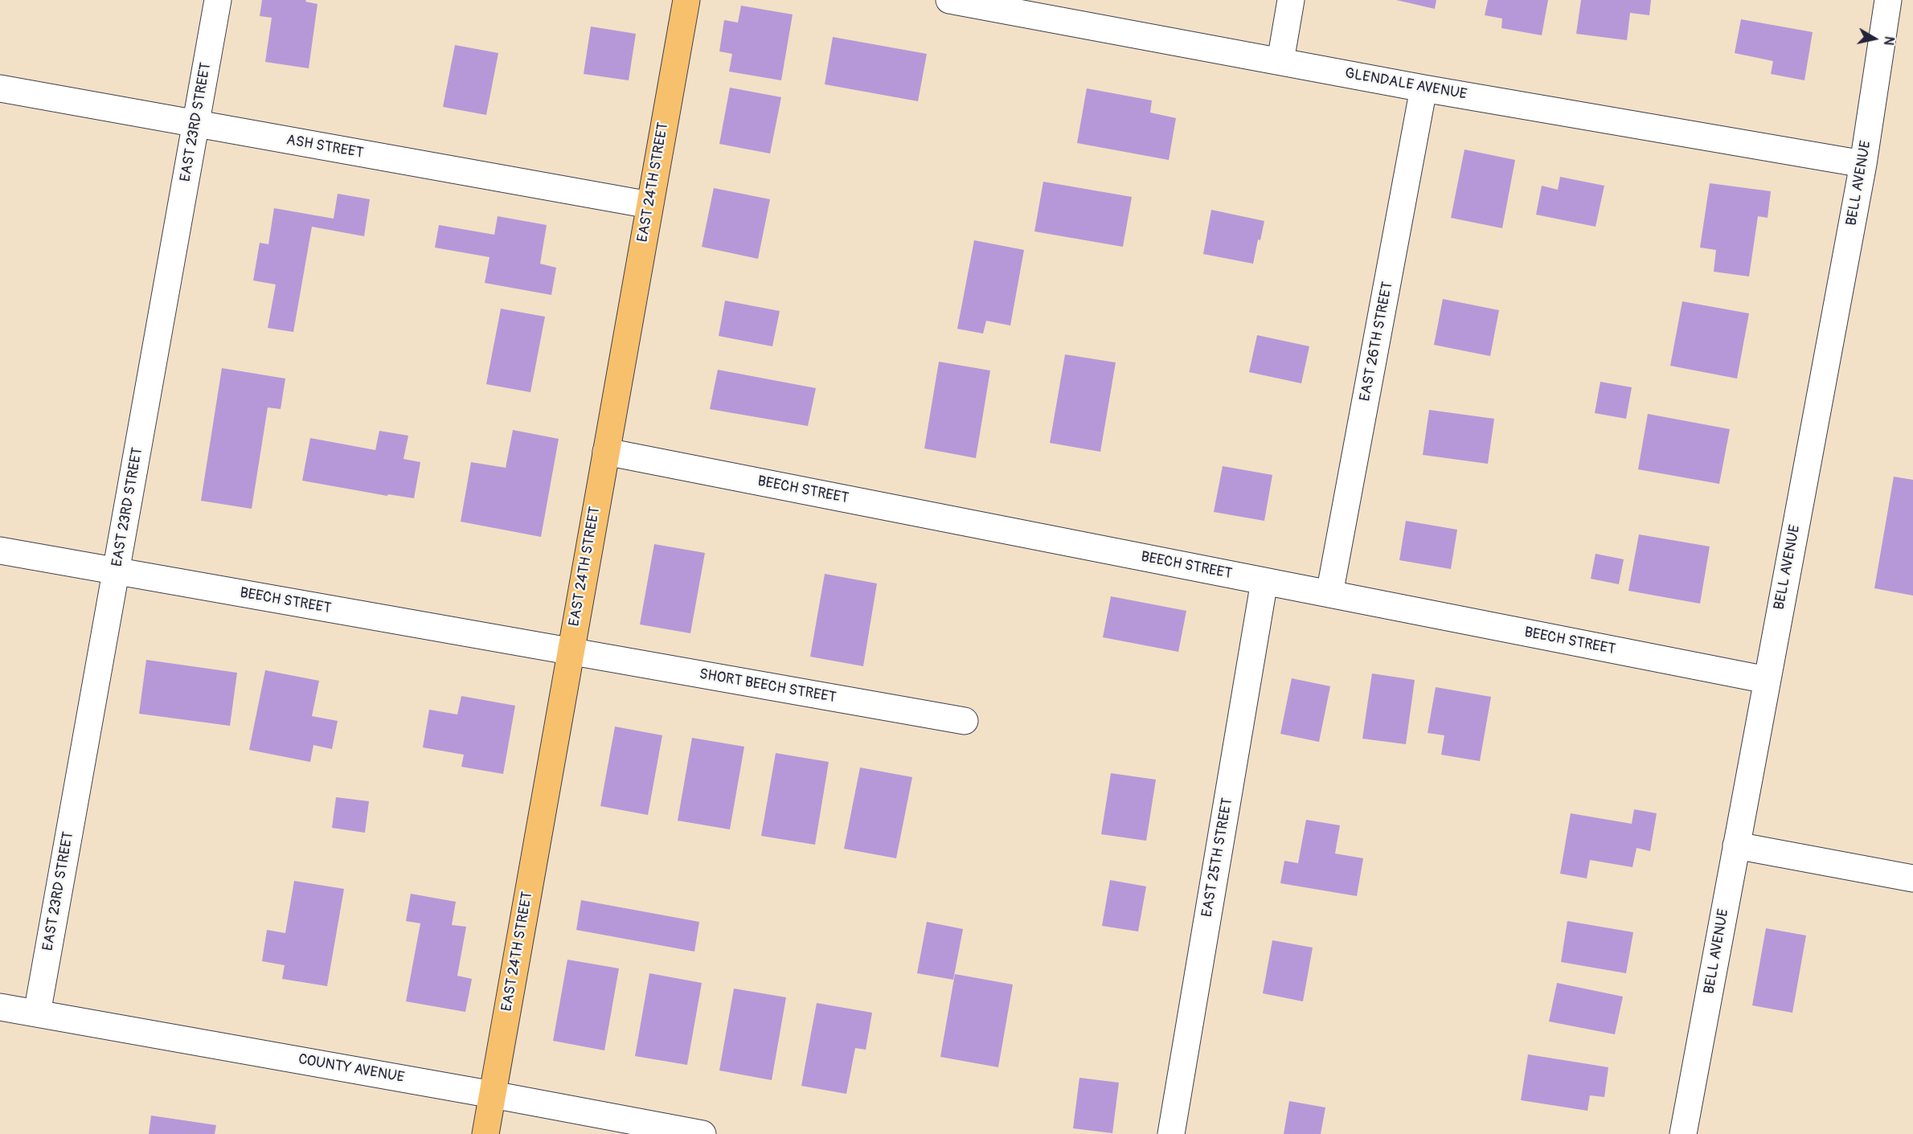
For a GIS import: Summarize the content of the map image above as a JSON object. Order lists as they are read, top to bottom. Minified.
{"streets":{"main road":["EAST 24TH STREET"],"street":["GLENDALE AVENUE","EAST 23RD STREET","ASH STREET","BELL AVENUE","EAST 26TH STREET","BEECH STREET","SHORT BEECH STREET","EAST 25TH STREET","COUNTY AVENUE"]},"crossings":[["GLENDALE AVENUE","BELL AVENUE"],["GLENDALE AVENUE","EAST 26TH STREET"],["EAST 23RD STREET","ASH STREET"],["EAST 23RD STREET","BEECH STREET"],["EAST 23RD STREET","COUNTY AVENUE"],["ASH STREET","EAST 24TH STREET"],["EAST 24TH STREET","BEECH STREET"],["EAST 24TH STREET","SHORT BEECH STREET"],["EAST 24TH STREET","COUNTY AVENUE"],["BELL AVENUE","BEECH STREET"],["EAST 26TH STREET","BEECH STREET"],["BEECH STREET","SHORT BEECH STREET"],["BEECH STREET","EAST 25TH STREET"]],"north":"right"}
